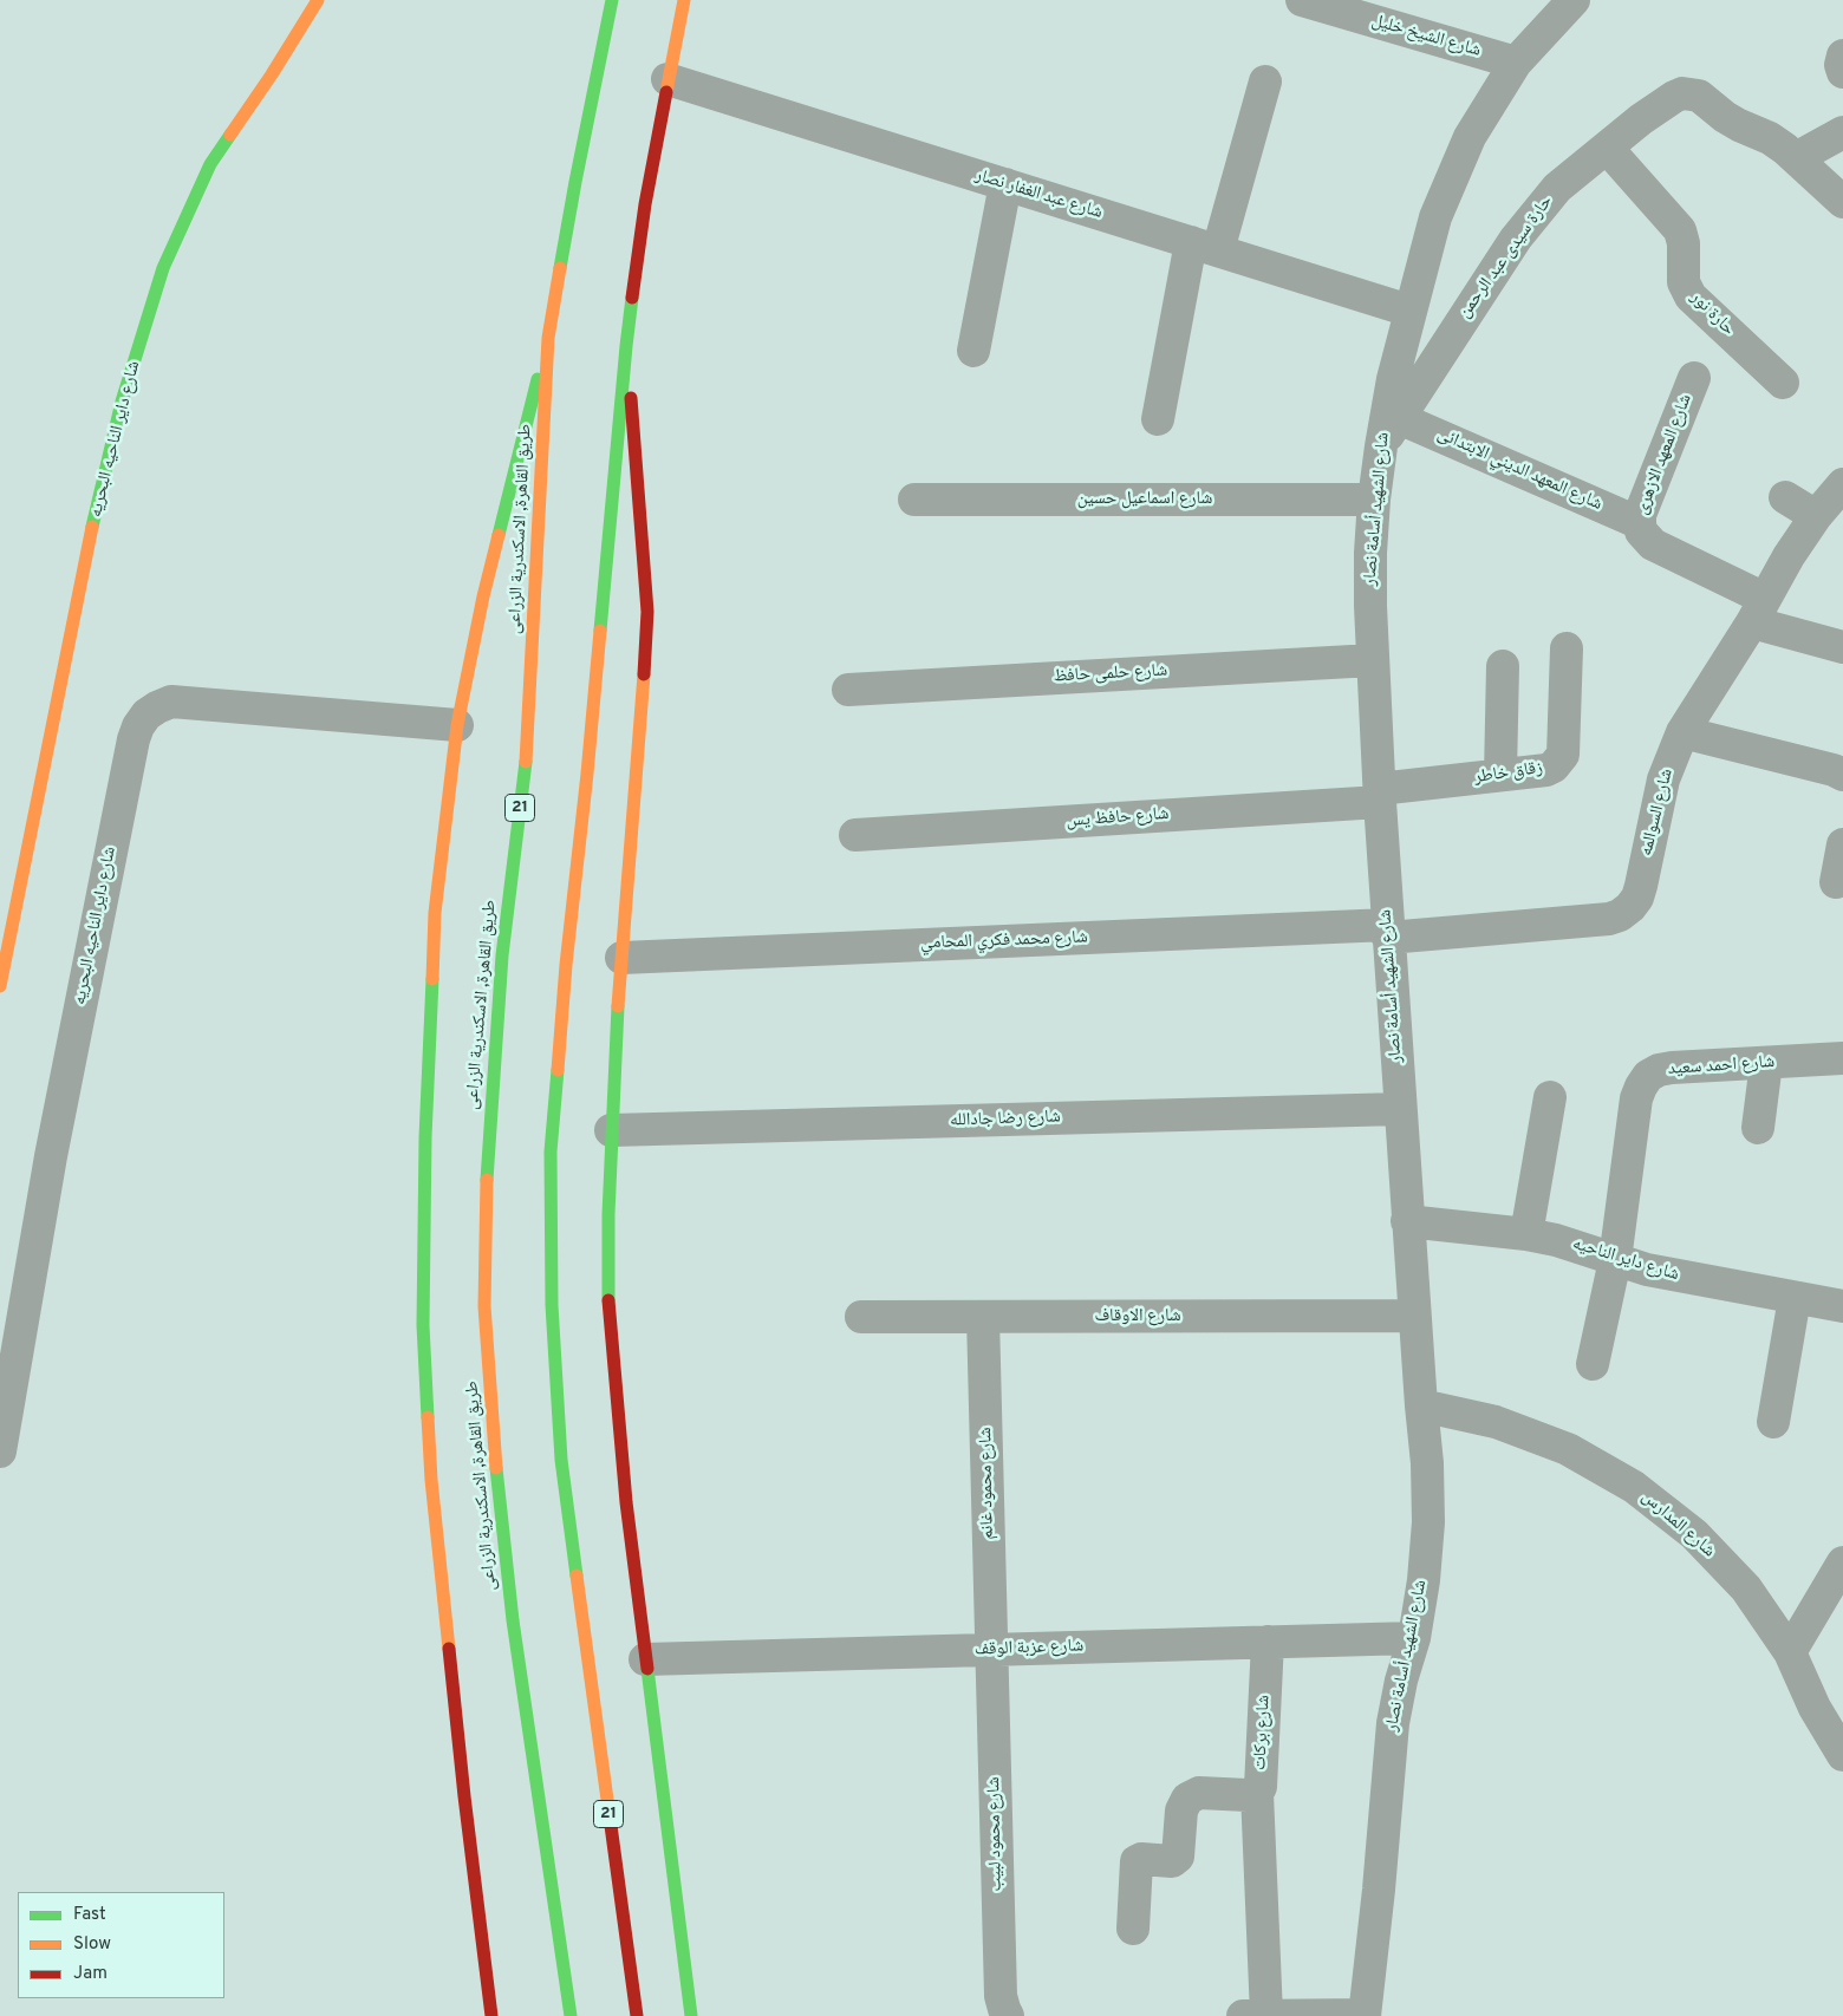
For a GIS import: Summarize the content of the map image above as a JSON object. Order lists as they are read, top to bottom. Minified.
{"streets":{"main road":["شارع داير الناحيه البحريه","طريق القاهرة, الاسكندرية الزراعى","21"],"street":["شارع الشيخ خليل","شارع عبد الغفار نصار","حارة سيدى عبد الرحمن","حارة نور","شارع المعهد الازهرى","شارع المعهد الديني الابتدائى","شارع اسماعيل حسين","شارع الشهيد أسامة نصار","شارع حلمى حافظ","زقاق خاطر","شارع السوالمه","شارع حافظ يس","شارع محمد فكري المحامي","شارع احمد سعيد","شارع رضا جادالله","شارع داير الناحيه","شارع الاوقاف","شارع محمود غانم","شارع المدارس","شارع عزبة الوقف","شارع بركات","شارع محمود لبيب"]},"crossings":[["شارع الشيخ خليل","شارع الشهيد أسامة نصار"],["شارع عبد الغفار نصار","شارع الشهيد أسامة نصار"],["شارع عبد الغفار نصار","21"],["حارة سيدى عبد الرحمن","حارة نور"],["حارة سيدى عبد الرحمن","شارع المعهد الديني الابتدائى"],["حارة سيدى عبد الرحمن","شارع الشهيد أسامة نصار"],["شارع المعهد الازهرى","شارع المعهد الديني الابتدائى"],["شارع المعهد الازهرى","شارع السوالمه"],["شارع اسماعيل حسين","شارع الشهيد أسامة نصار"],["شارع الشهيد أسامة نصار","شارع حلمى حافظ"],["شارع الشهيد أسامة نصار","زقاق خاطر"],["شارع الشهيد أسامة نصار","شارع السوالمه"],["شارع الشهيد أسامة نصار","شارع حافظ يس"],["شارع الشهيد أسامة نصار","شارع محمد فكري المحامي"],["شارع الشهيد أسامة نصار","شارع رضا جادالله"],["شارع الشهيد أسامة نصار","شارع داير الناحيه"],["شارع الشهيد أسامة نصار","شارع الاوقاف"],["شارع الشهيد أسامة نصار","شارع المدارس"],["شارع الشهيد أسامة نصار","شارع عزبة الوقف"],["زقاق خاطر","شارع حافظ يس"],["شارع السوالمه","شارع محمد فكري المحامي"],["شارع احمد سعيد","شارع داير الناحيه"],["شارع الاوقاف","شارع محمود غانم"],["شارع محمود غانم","شارع عزبة الوقف"],["شارع محمود غانم","شارع محمود لبيب"],["شارع عزبة الوقف","شارع بركات"],["شارع عزبة الوقف","شارع محمود لبيب"]],"legend":["Fast","Slow","Jam"]}
